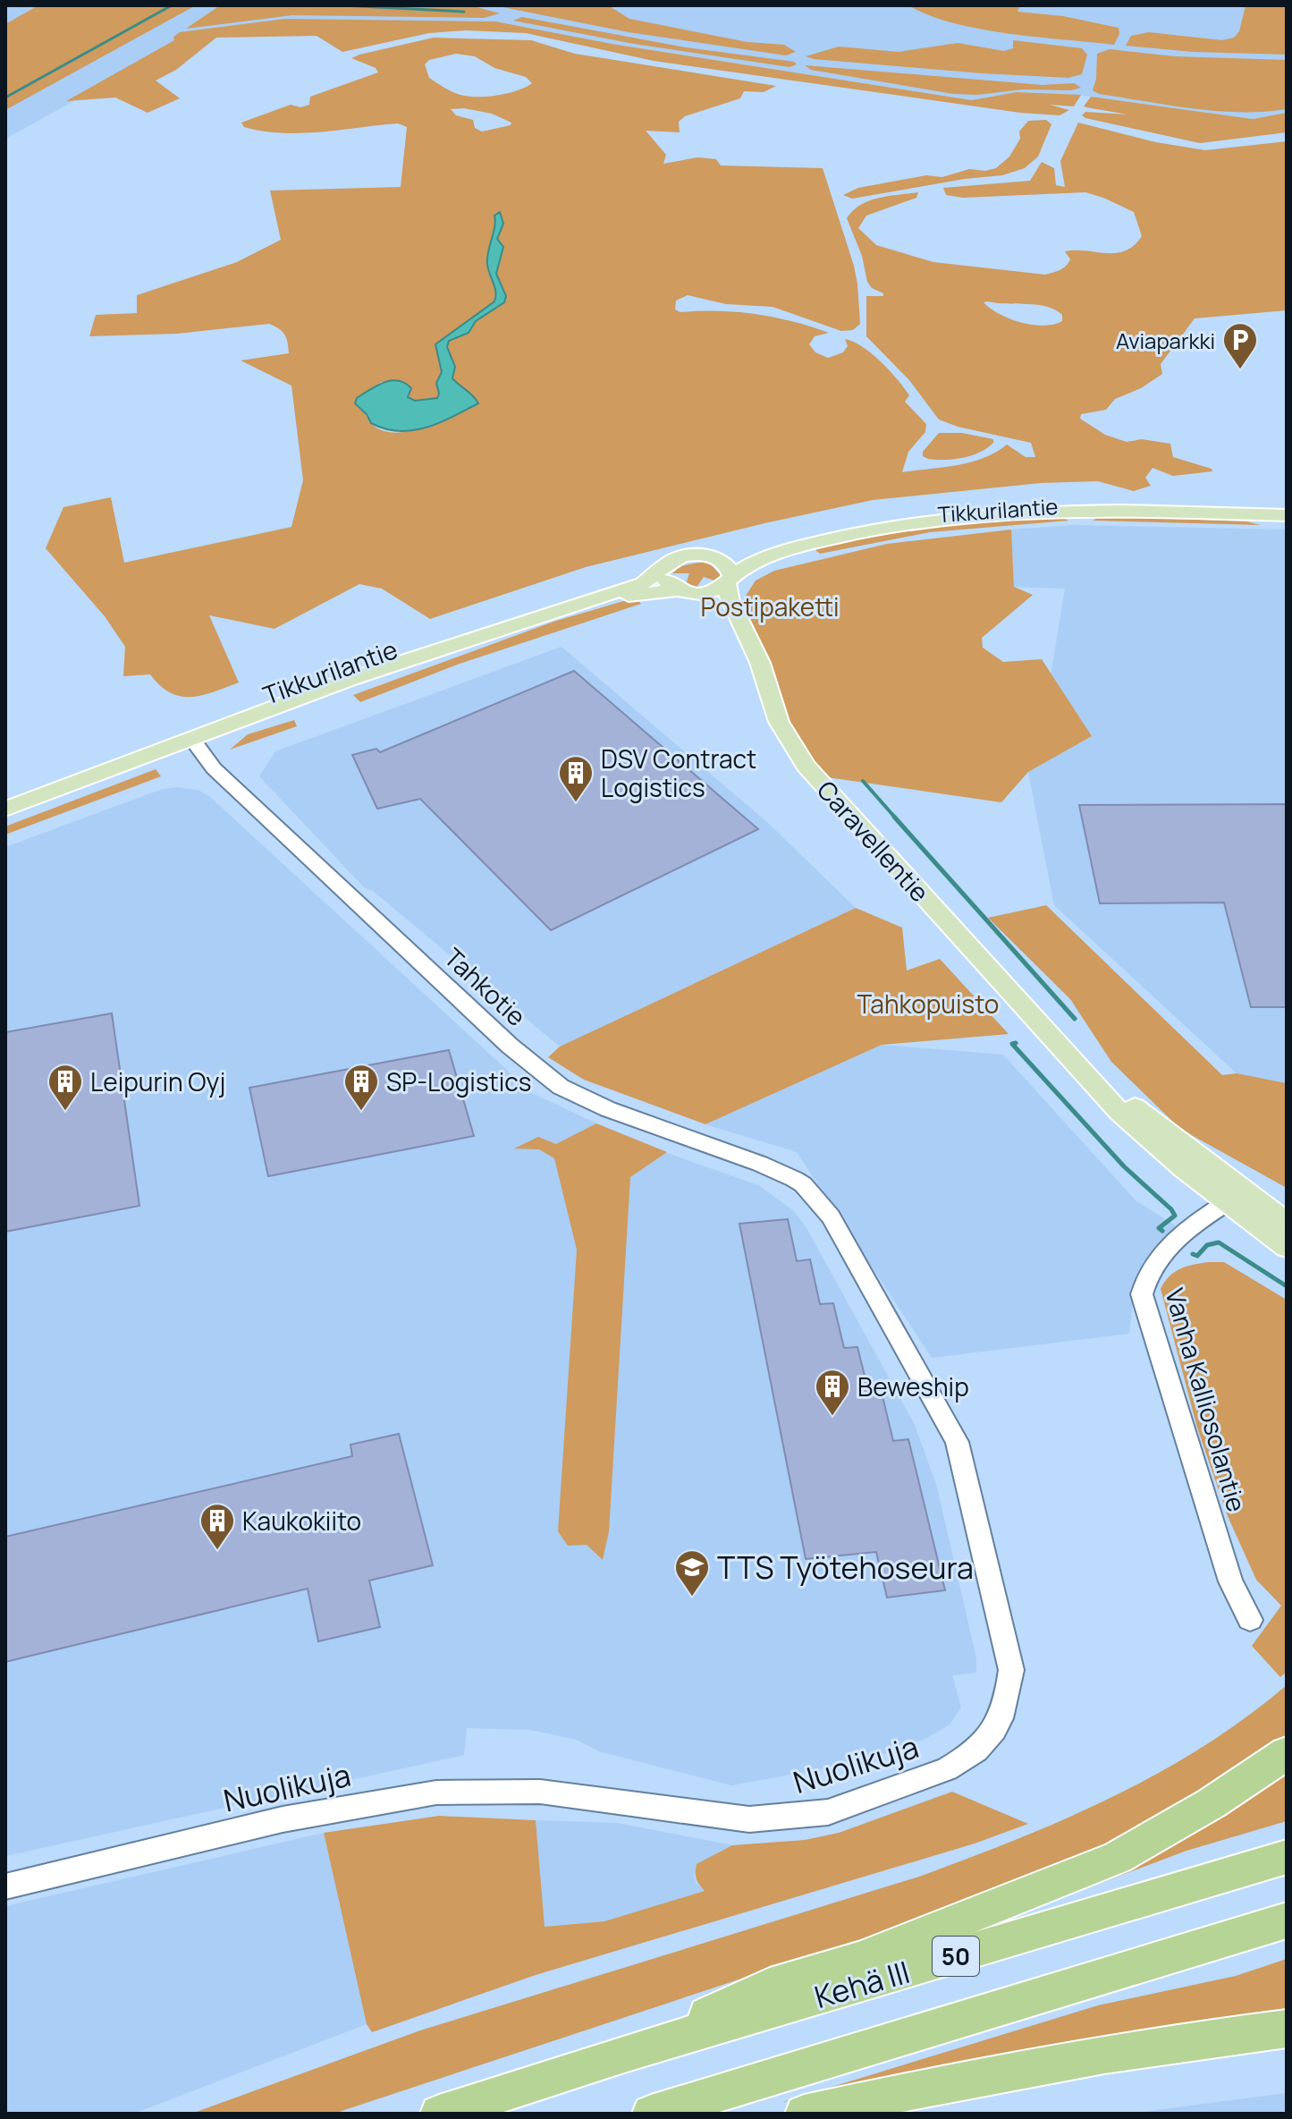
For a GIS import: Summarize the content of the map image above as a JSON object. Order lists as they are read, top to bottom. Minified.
{"streets":{"highway":["50","Kehä III"],"main road":["Tikkurilantie","Caravellentie"],"street":["Tahkotie","Vanha Kalliosolantie","Nuolikuja"]},"crossings":[["Tikkurilantie","Caravellentie"],["Tikkurilantie","Tahkotie"],["Caravellentie","Vanha Kalliosolantie"],["Tahkotie","Nuolikuja"]],"parks":["Postipaketti","Tahkopuisto"],"places":{"parking":["Aviaparkki"],"building":["DSV Contract Logistics","Leipurin Oyj","SP-Logistics","Beweship","Kaukokiito"],"school or university":["TTS Työtehoseura"]}}
